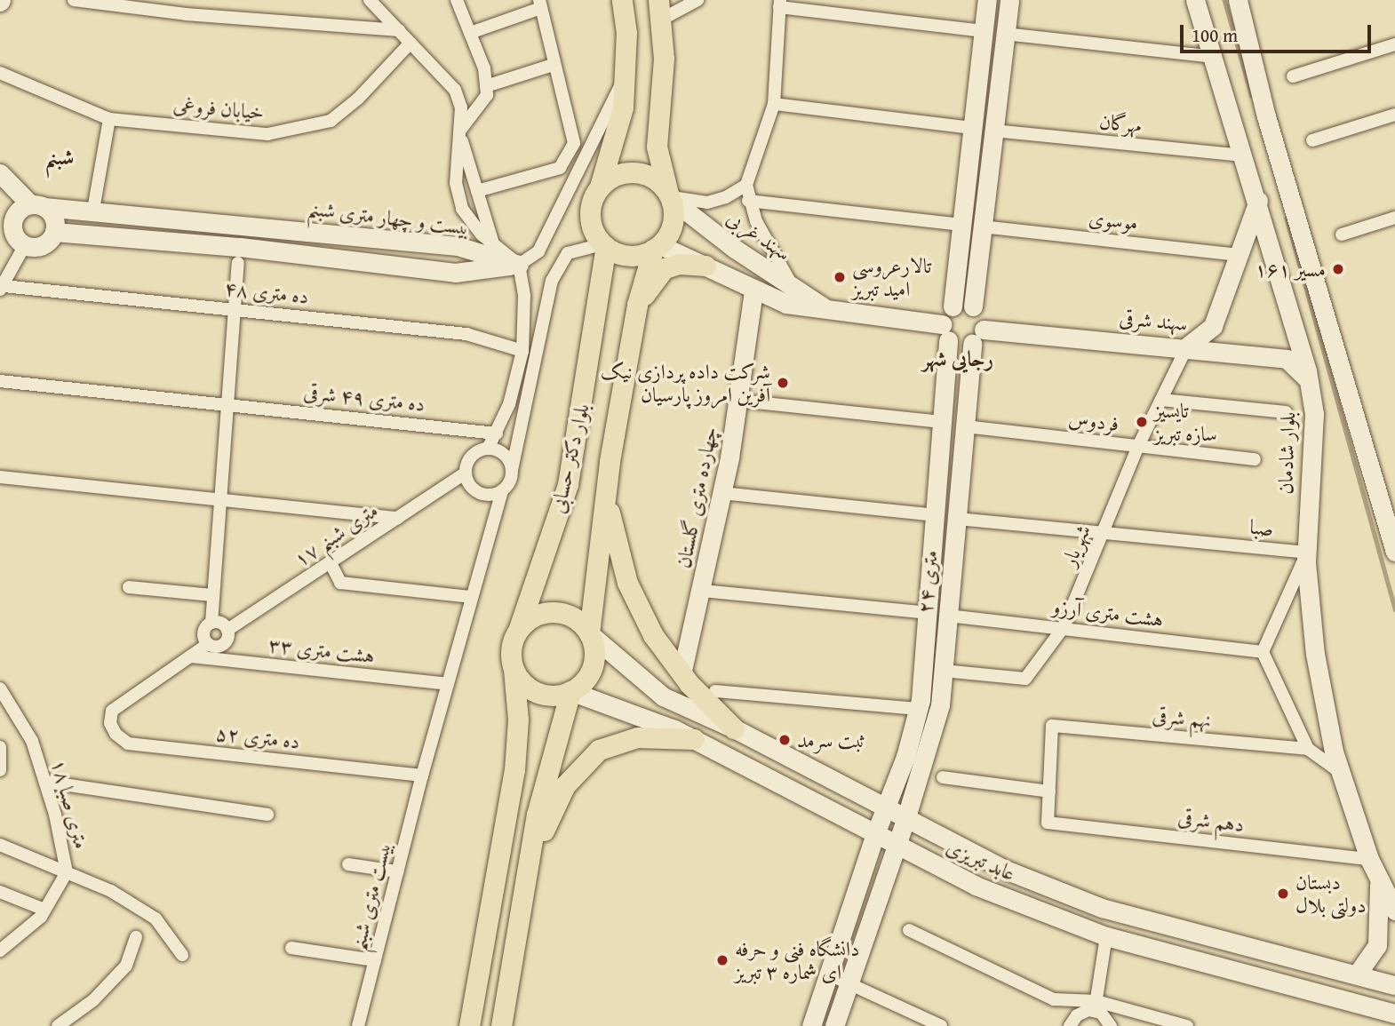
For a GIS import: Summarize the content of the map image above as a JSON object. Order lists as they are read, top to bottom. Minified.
{"streets":{"main road":["بیست و چهار متری شبنم","سهند غربی","سهند شرقی","بلوار شادمان","بلوار دکتر حسابی","چهارده متری گلستان","۲۴ متری","عابد تبریزی"],"street":["خیابان فروغی","مهرگان","موسوی","ده متری ۴۸","ده متری ۴۹ شرقی","فردوس","صبا","۱۷ متری شبنم","شهریار","هشت متری آرزو","هشت متری ۳۳","نهم شرقی","ده متری ۵۲","متری صبا ۱۸","دهم شرقی","بیست متری شبنم"]},"crossings":[["مهرگان","بلوار شادمان"],["سهند غربی","سهند شرقی"],["سهند غربی","بلوار دکتر حسابی"],["سهند غربی","چهارده متری گلستان"],["سهند غربی","۲۴ متری"],["سهند شرقی","بلوار شادمان"],["سهند شرقی","شهریار"],["سهند شرقی","۲۴ متری"],["فردوس","شهریار"],["فردوس","۲۴ متری"],["بلوار شادمان","صبا"],["بلوار شادمان","دهم شرقی"],["بلوار دکتر حسابی","عابد تبریزی"],["صبا","شهریار"],["صبا","۲۴ متری"],["۱۷ متری شبنم","بیست متری شبنم"],["شهریار","۲۴ متری"],["شهریار","هشت متری آرزو"],["۲۴ متری","هشت متری آرزو"],["۲۴ متری","عابد تبریزی"],["هشت متری ۳۳","ده متری ۵۲"],["هشت متری ۳۳","بیست متری شبنم"],["نهم شرقی","دهم شرقی"],["ده متری ۵۲","بیست متری شبنم"]],"districts":["شبنم","رجایی شهر"],"places":["مسیر ۱۶۱","تالارعروسی امید تبریز","شرکت داده پردازی نیک آفرین امروز پارسیان","تایسیز سازه تبریز","ثبت سرمد","دبستان دولتی بلال","دانشگاه فنی و حرفه ای شماره ۳ تبریز"],"scale_bar":"100 m"}
